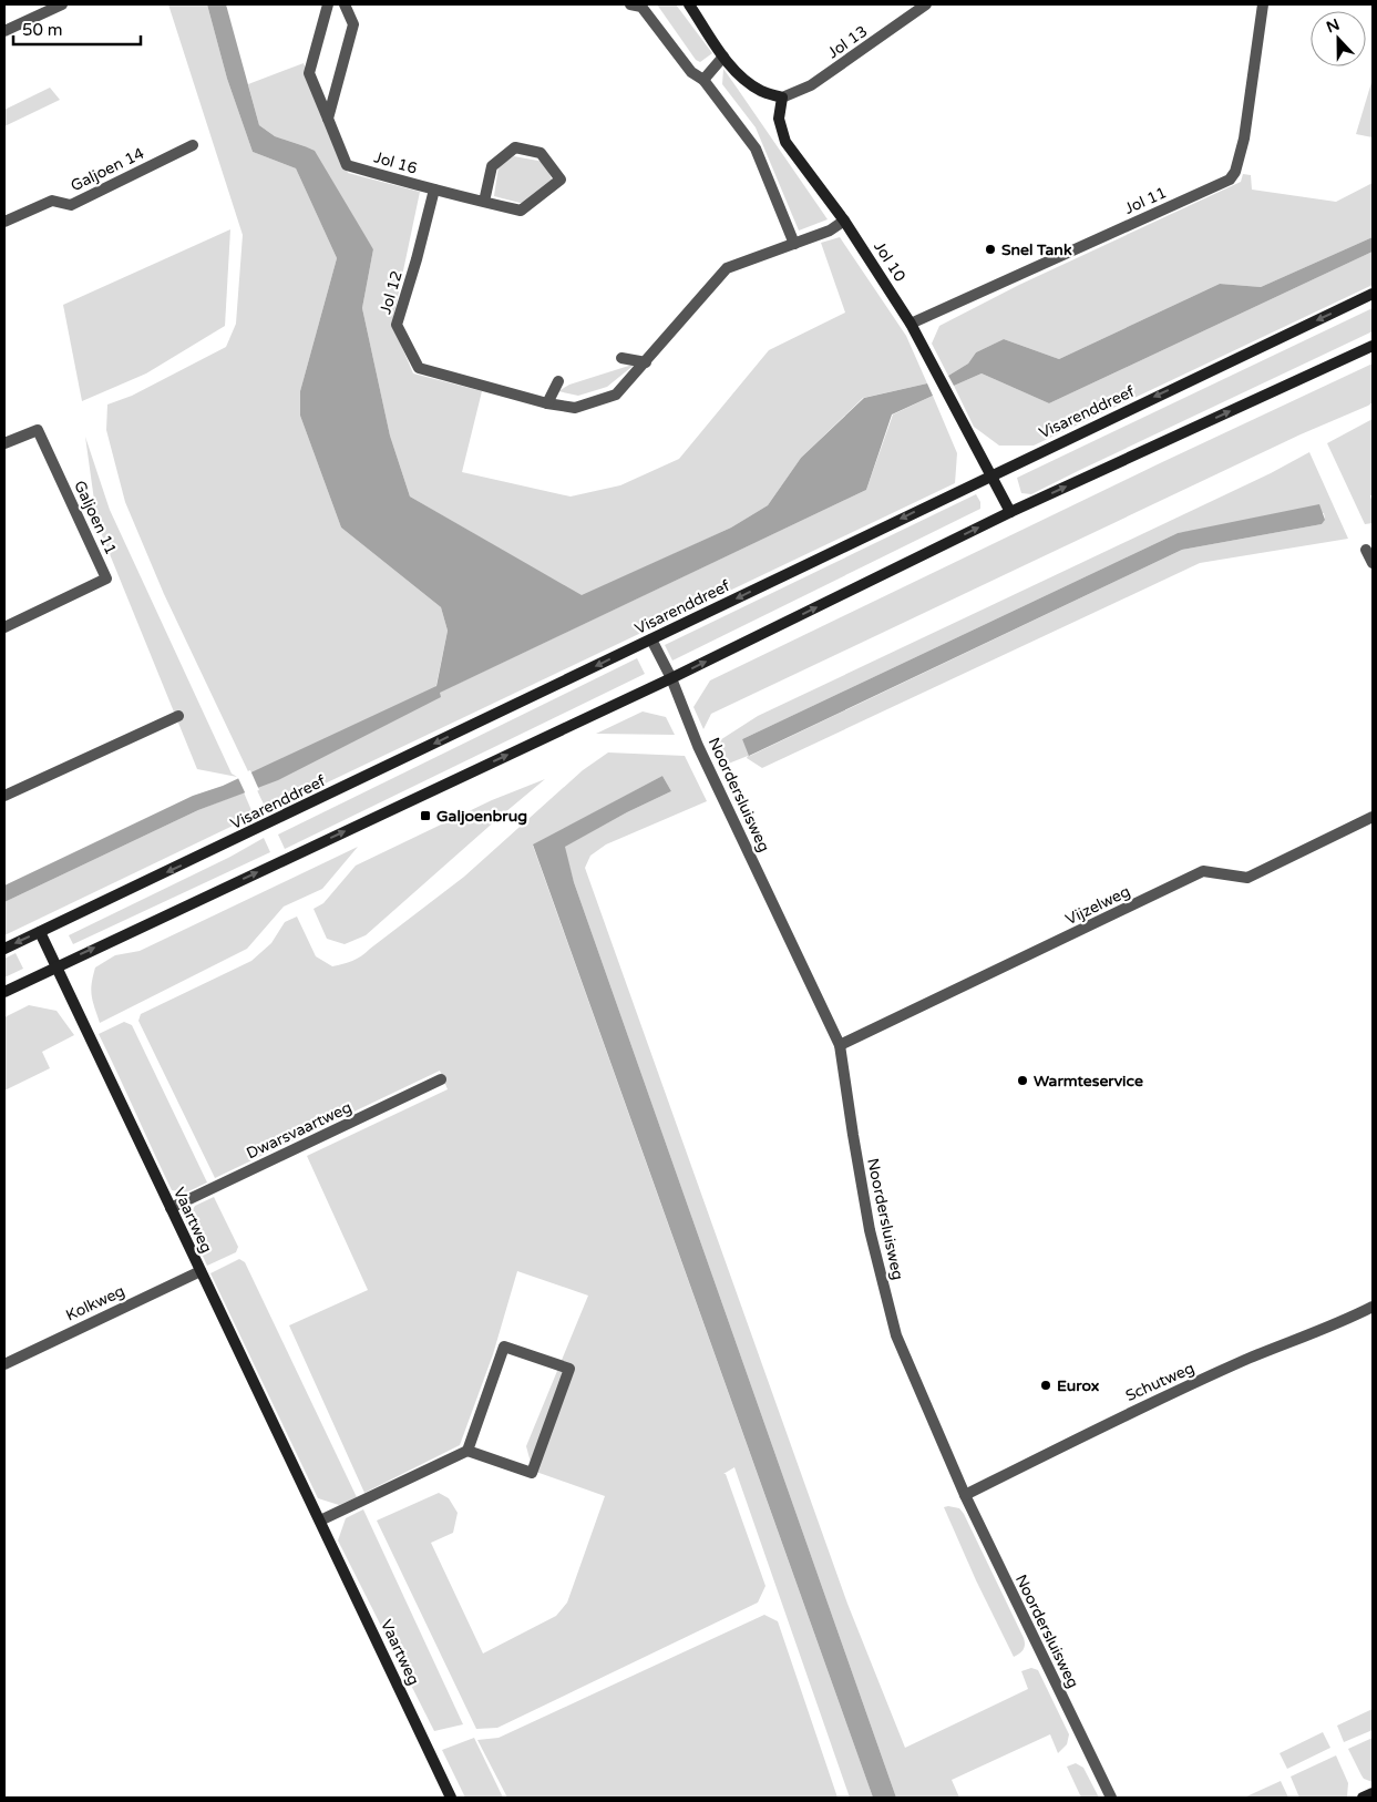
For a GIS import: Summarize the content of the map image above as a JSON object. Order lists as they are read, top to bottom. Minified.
{"streets":{"main road":["Jol 10","Visarenddreef","Vaartweg"],"street":["Jol 13","Jol 16","Galjoen 14","Jol 11","Jol 12","Galjoen 11","Noordersluisweg","Vijzelweg","Dwarsvaartweg","Kolkweg","Schutweg"]},"crossings":[["Jol 13","Jol 10"],["Jol 16","Jol 12"],["Jol 11","Jol 10"],["Jol 10","Jol 12"],["Jol 10","Visarenddreef"],["Visarenddreef","Noordersluisweg"],["Visarenddreef","Vaartweg"],["Noordersluisweg","Vijzelweg"],["Noordersluisweg","Schutweg"],["Dwarsvaartweg","Vaartweg"],["Vaartweg","Kolkweg"]],"places":{"other":["Snel Tank","Warmteservice","Eurox"],"transit":["Galjoenbrug"]},"scale_bar":"50 m","north":"top"}
